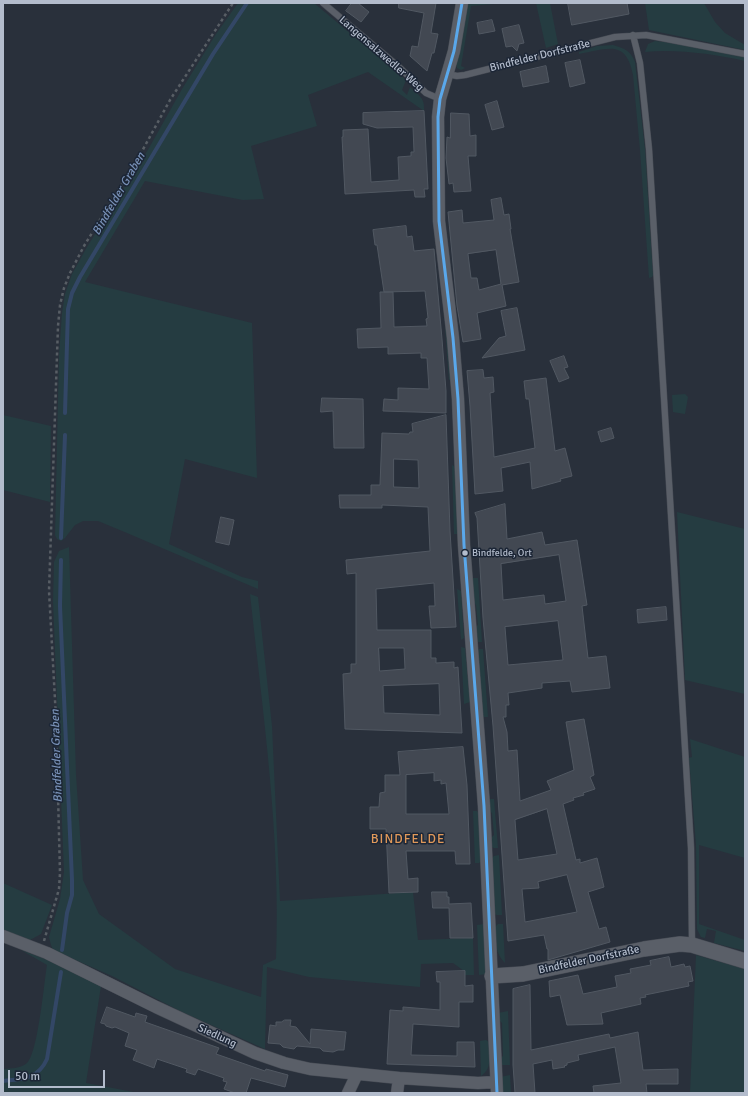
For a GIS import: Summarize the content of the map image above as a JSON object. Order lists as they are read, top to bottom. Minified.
{"streets":{"street":["Bindfelder Dorfstraße","Siedlung"],"lane":["Langensalzwedler Weg"]},"districts":["BINDFELDE"],"water":["Bindfelder Graben"],"places":["Bindfelde, Ort"],"scale_bar":"50 m"}
